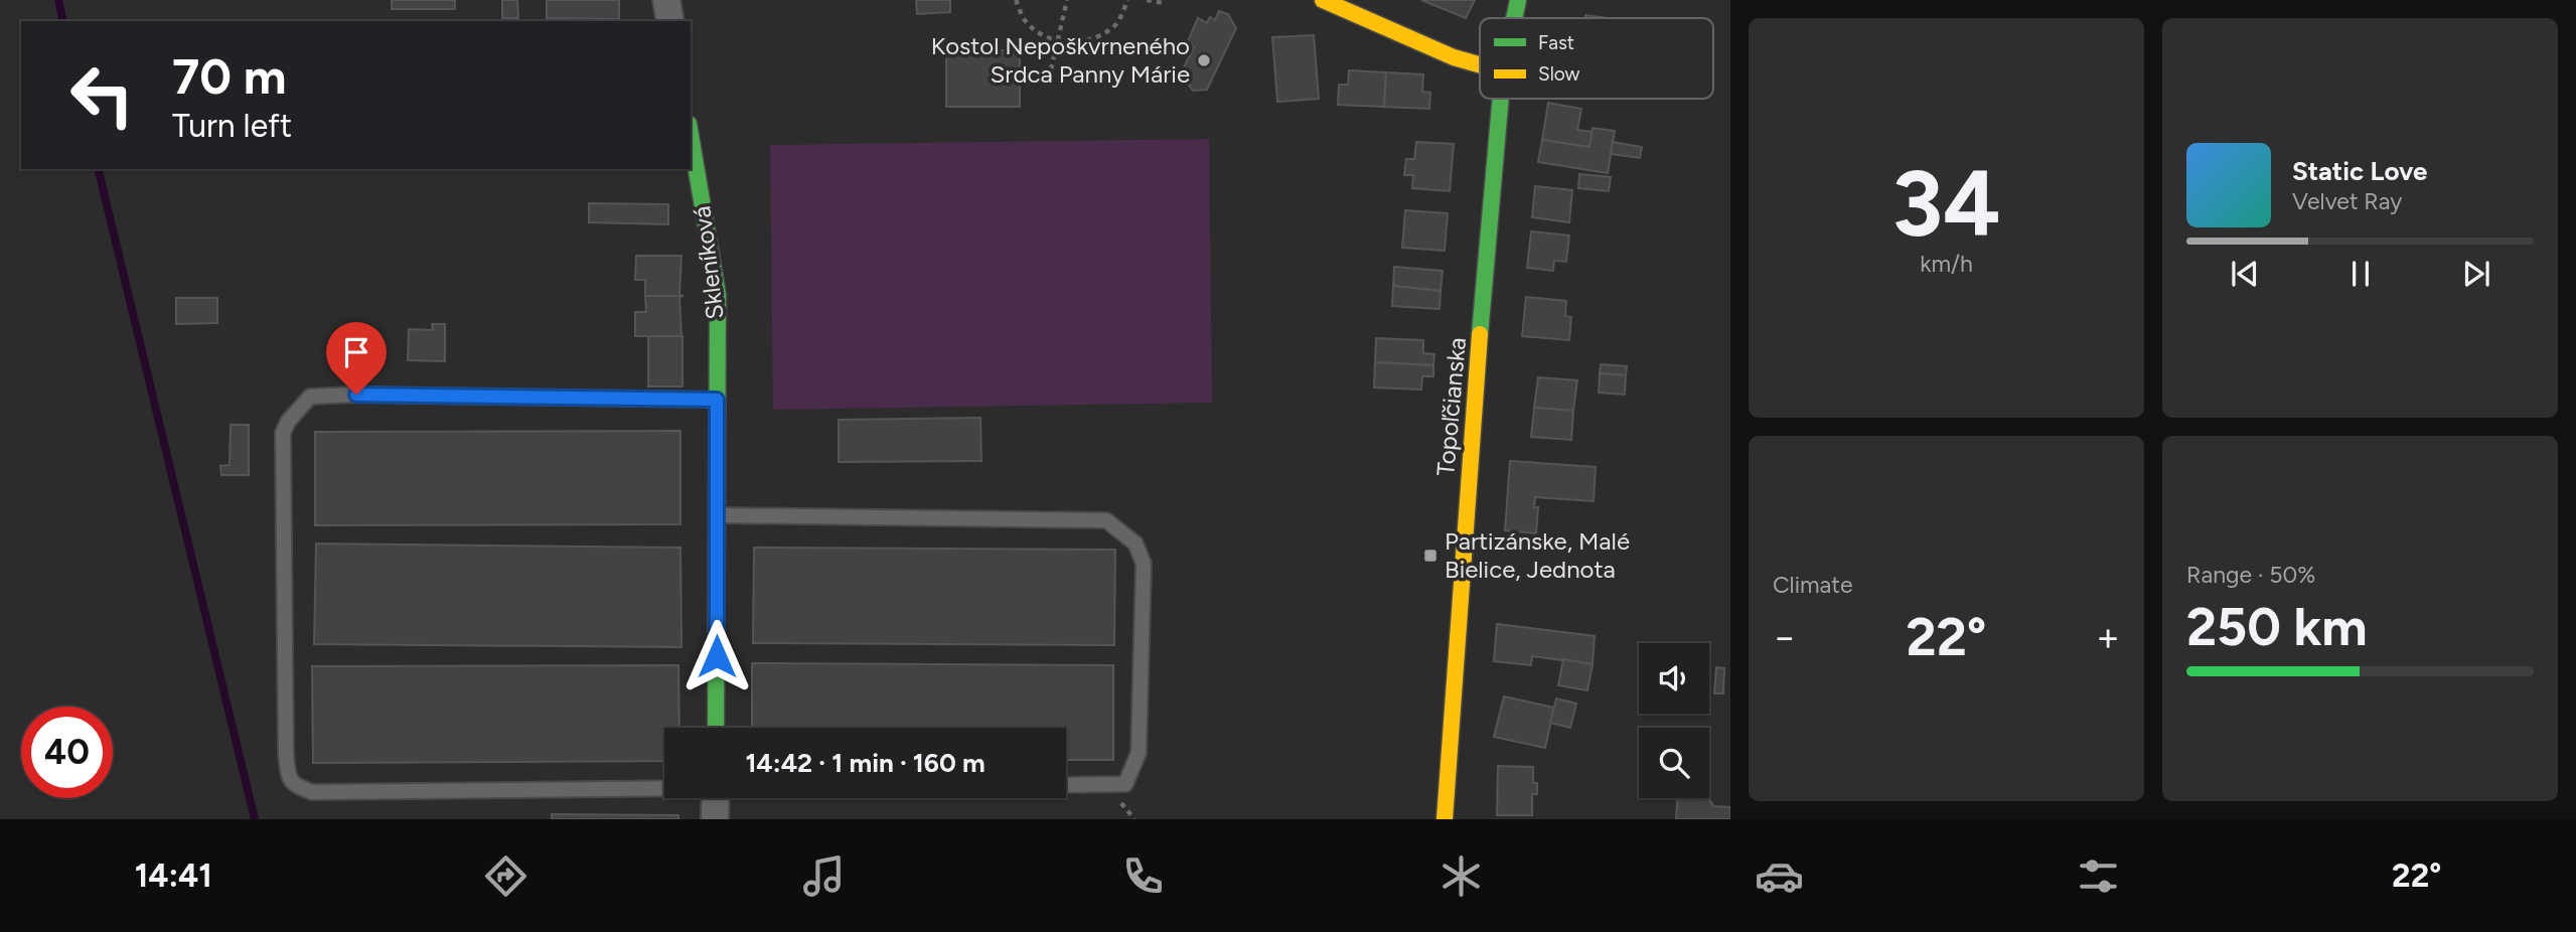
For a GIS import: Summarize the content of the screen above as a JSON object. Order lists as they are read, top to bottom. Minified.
{"streets":{"main road":["Skleníková","Topoľčianska"]},"places":{"other":["Kostol Nepoškvrneného Srdca Panny Márie"],"transit":["Partizánske, Malé Bielice, Jednota"]},"legend":["Fast","Slow"],"page":{"tile":[["34","km/h"],"Climate",["Range · 50%","250 km"]],"turn":["70 m","Turn left"],"song":["Static Love","Velvet Ray"],"heat":["−","22°","+"],"limit":"40","trip":"14:42 · 1 min · 160 m","tabs":["14:41","22°"]}}
